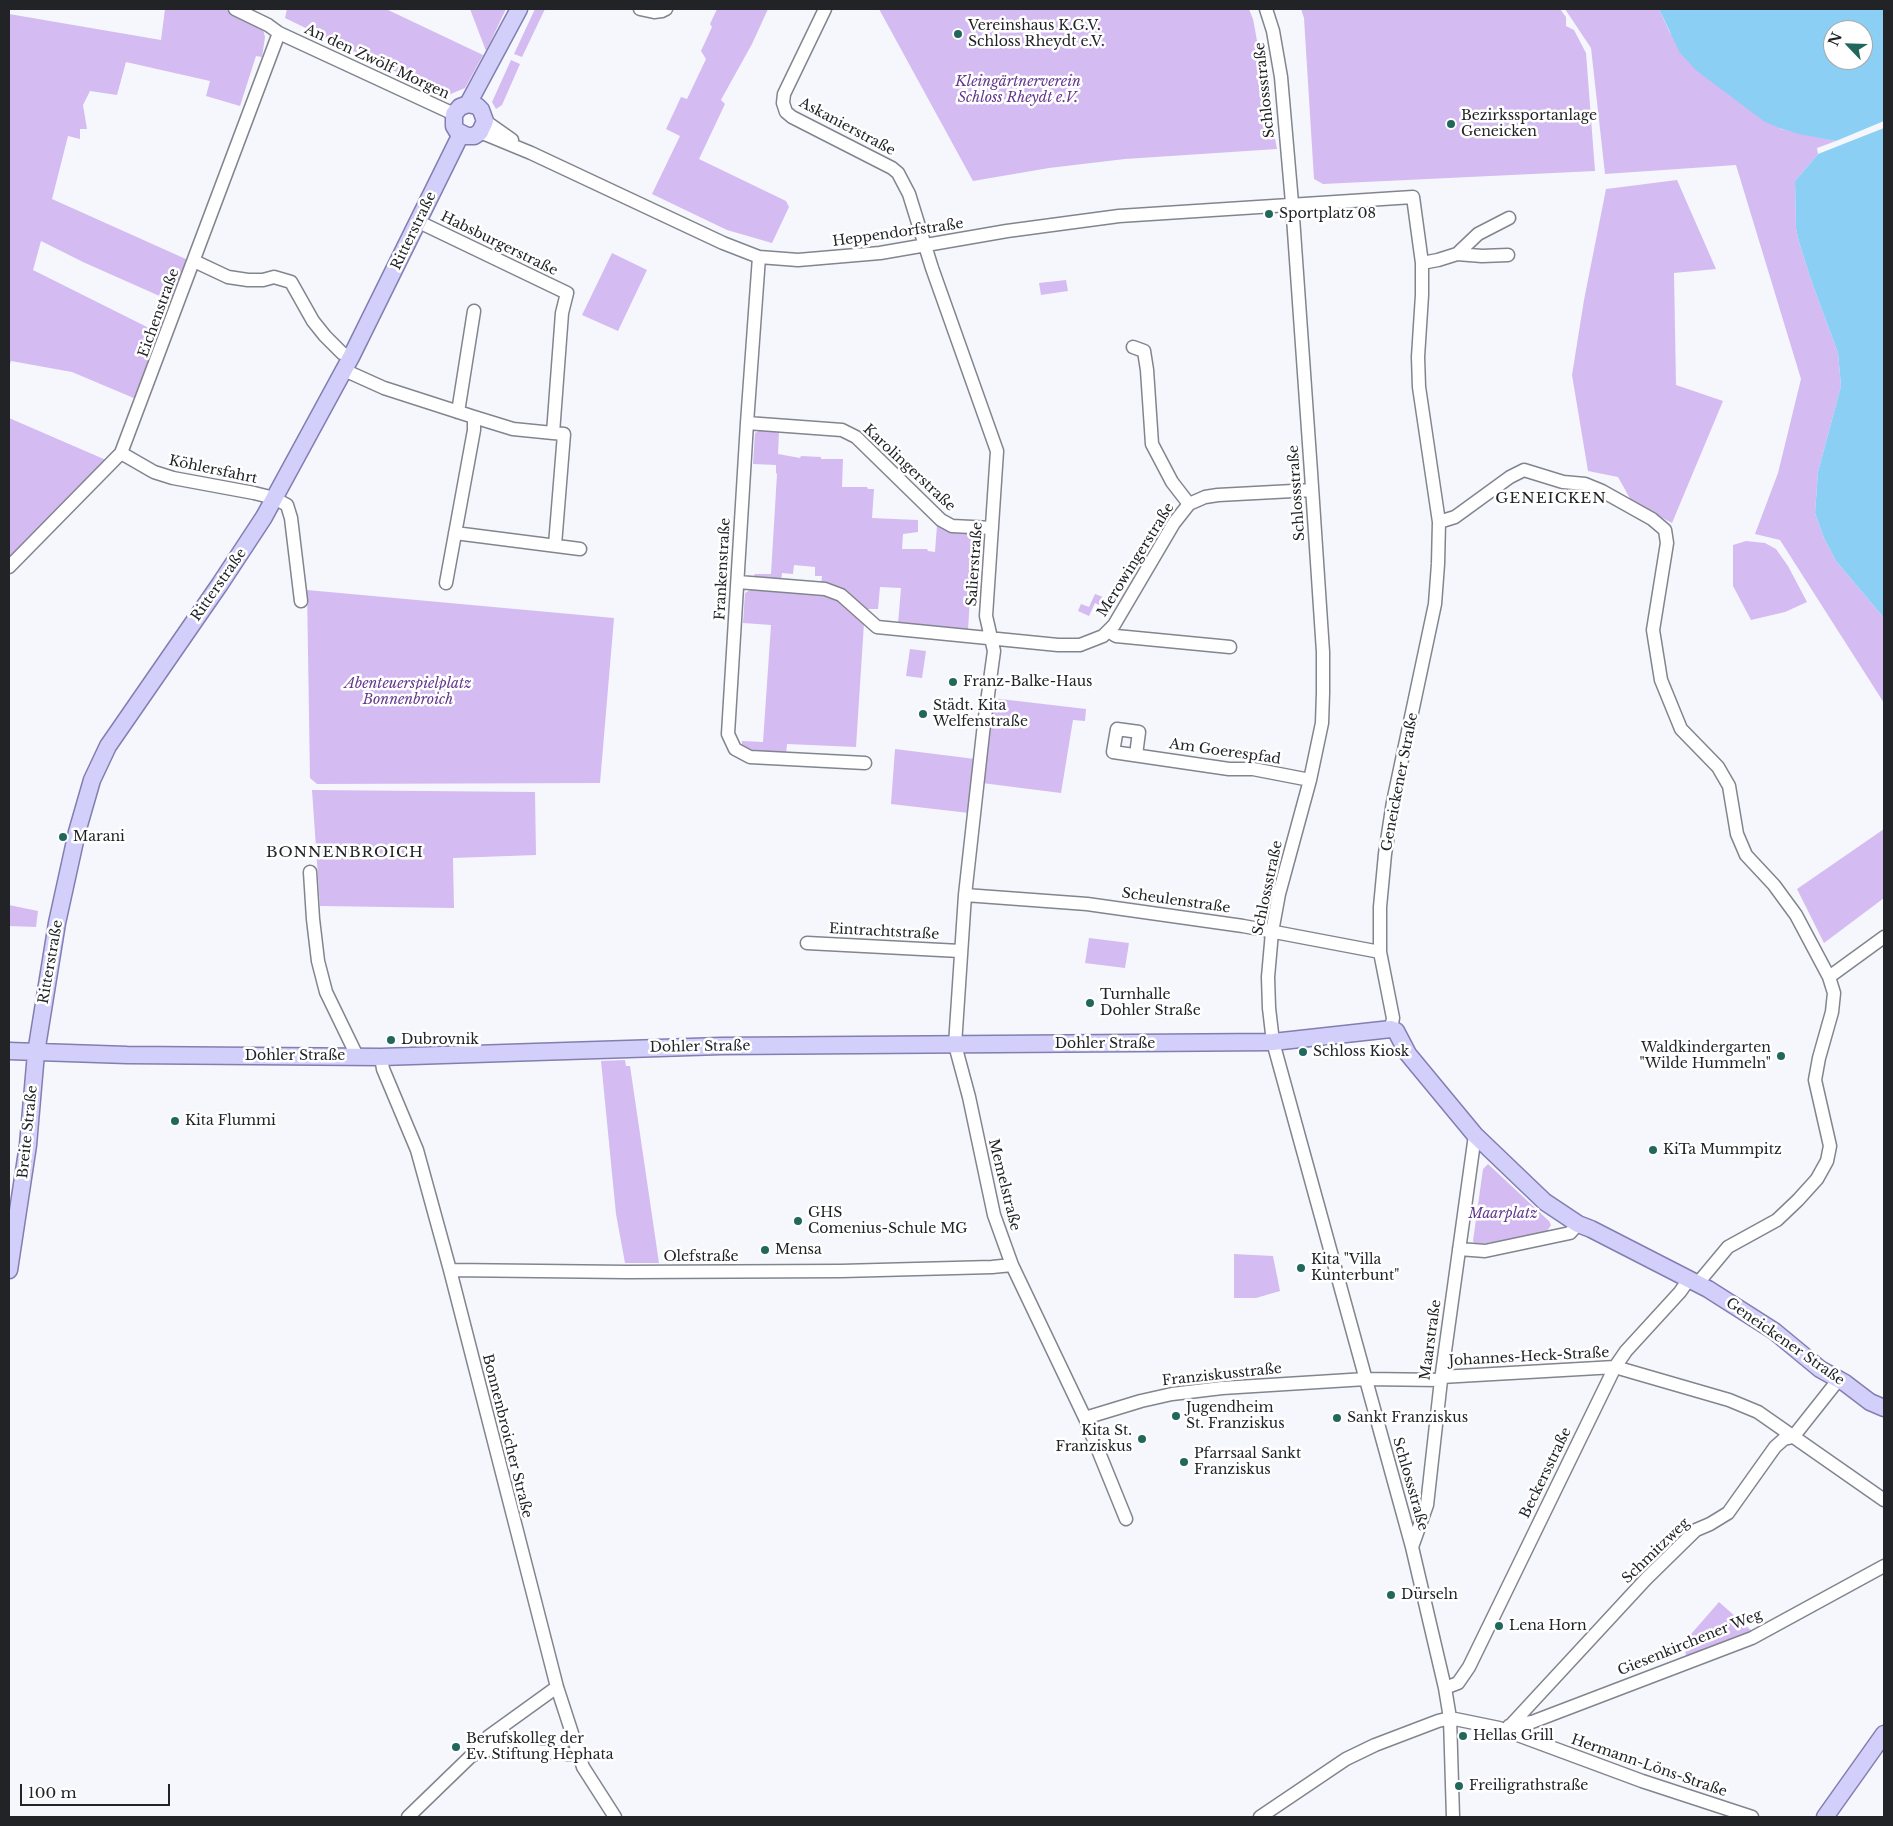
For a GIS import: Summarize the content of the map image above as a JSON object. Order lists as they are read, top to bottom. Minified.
{"streets":{"main road":["Ritterstraße","Geneickener Straße","Dohler Straße","Breite Straße"],"street":["An den Zwölf Morgen","Schlossstraße","Askanierstraße","Heppendorfstraße","Habsburgerstraße","Eichenstraße","Karolingerstraße","Köhlersfahrt","Merowingerstraße","Salierstraße","Frankenstraße","Am Goerespfad","Scheulenstraße","Eintrachtstraße","Memelstraße","Olefstraße","Maarstraße","Johannes-Heck-Straße","Franziskusstraße","Bonnenbroicher Straße","Beckersstraße","Schmitzweg","Giesenkirchener Weg","Hermann-Löns-Straße"]},"crossings":[["An den Zwölf Morgen","Ritterstraße"],["An den Zwölf Morgen","Heppendorfstraße"],["An den Zwölf Morgen","Eichenstraße"],["Schlossstraße","Heppendorfstraße"],["Schlossstraße","Merowingerstraße"],["Schlossstraße","Am Goerespfad"],["Schlossstraße","Geneickener Straße"],["Schlossstraße","Scheulenstraße"],["Schlossstraße","Dohler Straße"],["Schlossstraße","Maarstraße"],["Schlossstraße","Johannes-Heck-Straße"],["Schlossstraße","Franziskusstraße"],["Schlossstraße","Beckersstraße"],["Schlossstraße","Hermann-Löns-Straße"],["Askanierstraße","Heppendorfstraße"],["Askanierstraße","Salierstraße"],["Ritterstraße","Heppendorfstraße"],["Ritterstraße","Habsburgerstraße"],["Ritterstraße","Köhlersfahrt"],["Ritterstraße","Dohler Straße"],["Ritterstraße","Breite Straße"],["Heppendorfstraße","Salierstraße"],["Heppendorfstraße","Frankenstraße"],["Heppendorfstraße","Geneickener Straße"],["Eichenstraße","Köhlersfahrt"],["Karolingerstraße","Salierstraße"],["Karolingerstraße","Frankenstraße"],["Merowingerstraße","Salierstraße"],["Merowingerstraße","Frankenstraße"],["Salierstraße","Scheulenstraße"],["Salierstraße","Memelstraße"],["Geneickener Straße","Scheulenstraße"],["Geneickener Straße","Dohler Straße"],["Geneickener Straße","Maarstraße"],["Geneickener Straße","Beckersstraße"],["Geneickener Straße","Schmitzweg"],["Scheulenstraße","Memelstraße"],["Eintrachtstraße","Memelstraße"],["Dohler Straße","Breite Straße"],["Dohler Straße","Memelstraße"],["Dohler Straße","Bonnenbroicher Straße"],["Memelstraße","Olefstraße"],["Memelstraße","Franziskusstraße"],["Olefstraße","Bonnenbroicher Straße"],["Maarstraße","Johannes-Heck-Straße"],["Johannes-Heck-Straße","Franziskusstraße"],["Johannes-Heck-Straße","Beckersstraße"],["Johannes-Heck-Straße","Schmitzweg"],["Schmitzweg","Giesenkirchener Weg"],["Schmitzweg","Hermann-Löns-Straße"],["Giesenkirchener Weg","Hermann-Löns-Straße"]],"districts":["GENEICKEN","BONNENBROICH"],"parks":["Kleingärtnerverein Schloss Rheydt e.V.","Abenteuerspielplatz Bonnenbroich","Maarplatz"],"places":["Vereinshaus K.G.V. Schloss Rheydt e.V.","Bezirkssportanlage Geneicken","Sportplatz 08","Franz-Balke-Haus","Städt. Kita Welfenstraße","Marani","Turnhalle Dohler Straße","Dubrovnik","Schloss Kiosk","Waldkindergarten \"Wilde Hummeln\"","Kita Flummi","KiTa Mummpitz","GHS Comenius-Schule MG","Mensa","Kita \"Villa Kunterbunt\"","Jugendheim St. Franziskus","Sankt Franziskus","Kita St. Franziskus","Pfarrsaal Sankt Franziskus","Dürseln","Lena Horn","Hellas Grill","Berufskolleg der Ev. Stiftung Hephata","Freiligrathstraße"],"scale_bar":"100 m","north":"top left"}
